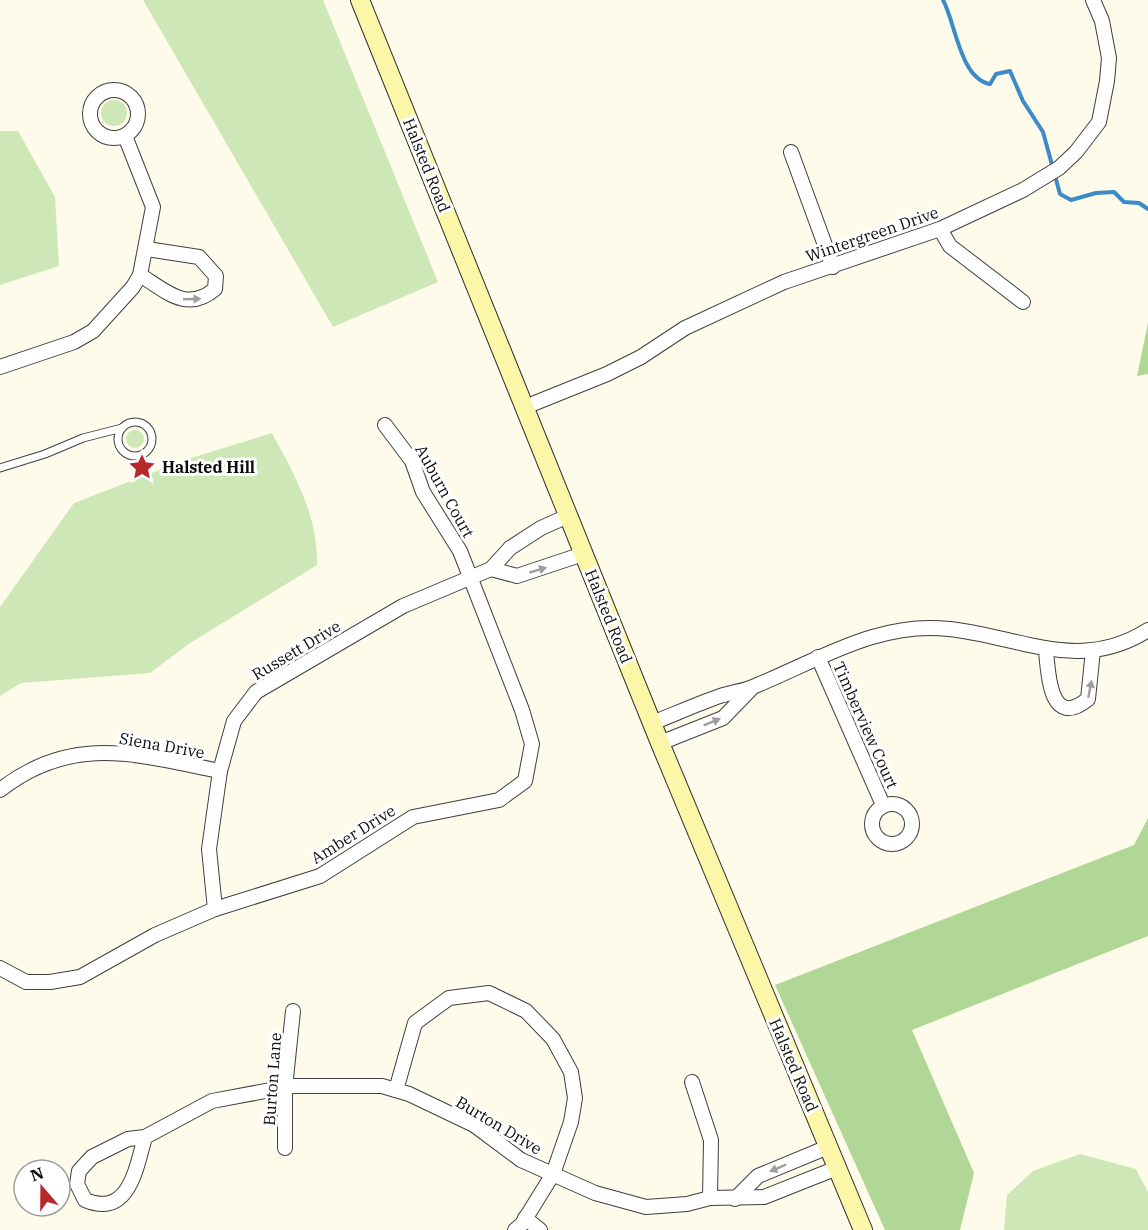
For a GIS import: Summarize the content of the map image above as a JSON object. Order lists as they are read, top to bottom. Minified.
{"streets":{"street":["Halsted Road","Wintergreen Drive","Auburn Court","Russett Drive","Timberview Court","Siena Drive","Amber Drive","Burton Lane","Burton Drive"]},"crossings":[["Halsted Road","Wintergreen Drive"],["Halsted Road","Russett Drive"],["Halsted Road","Burton Drive"],["Auburn Court","Russett Drive"],["Auburn Court","Amber Drive"],["Russett Drive","Siena Drive"],["Russett Drive","Amber Drive"],["Burton Lane","Burton Drive"]],"places":{"place":["Halsted Hill"]},"north":"top"}
